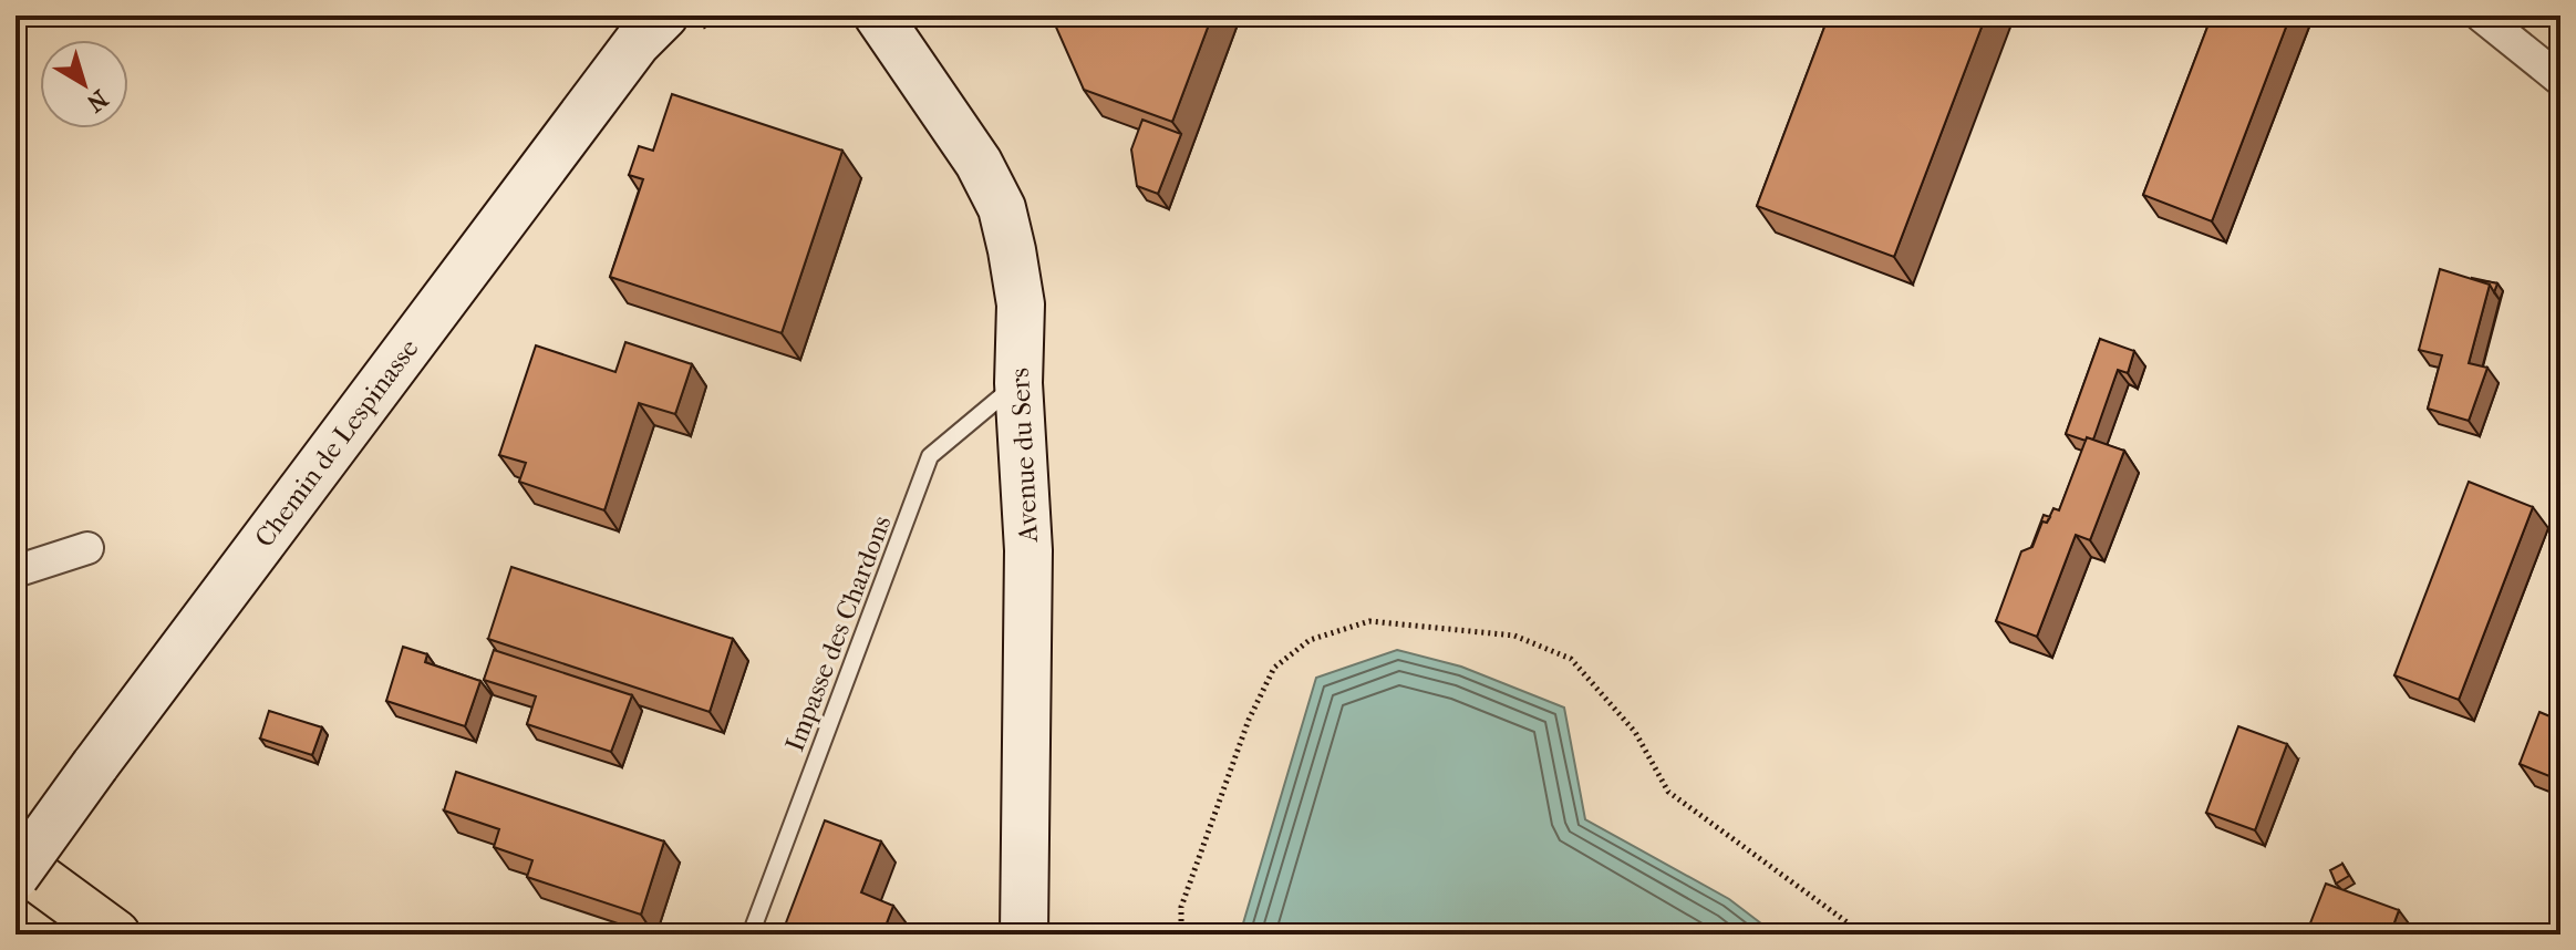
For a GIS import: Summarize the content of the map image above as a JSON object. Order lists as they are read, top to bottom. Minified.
{"streets":{"street":["Chemin de Lespinasse","Avenue du Sers"],"lane":["Impasse des Chardons"]},"crossings":[["Avenue du Sers","Impasse des Chardons"]],"north":"bottom right"}
